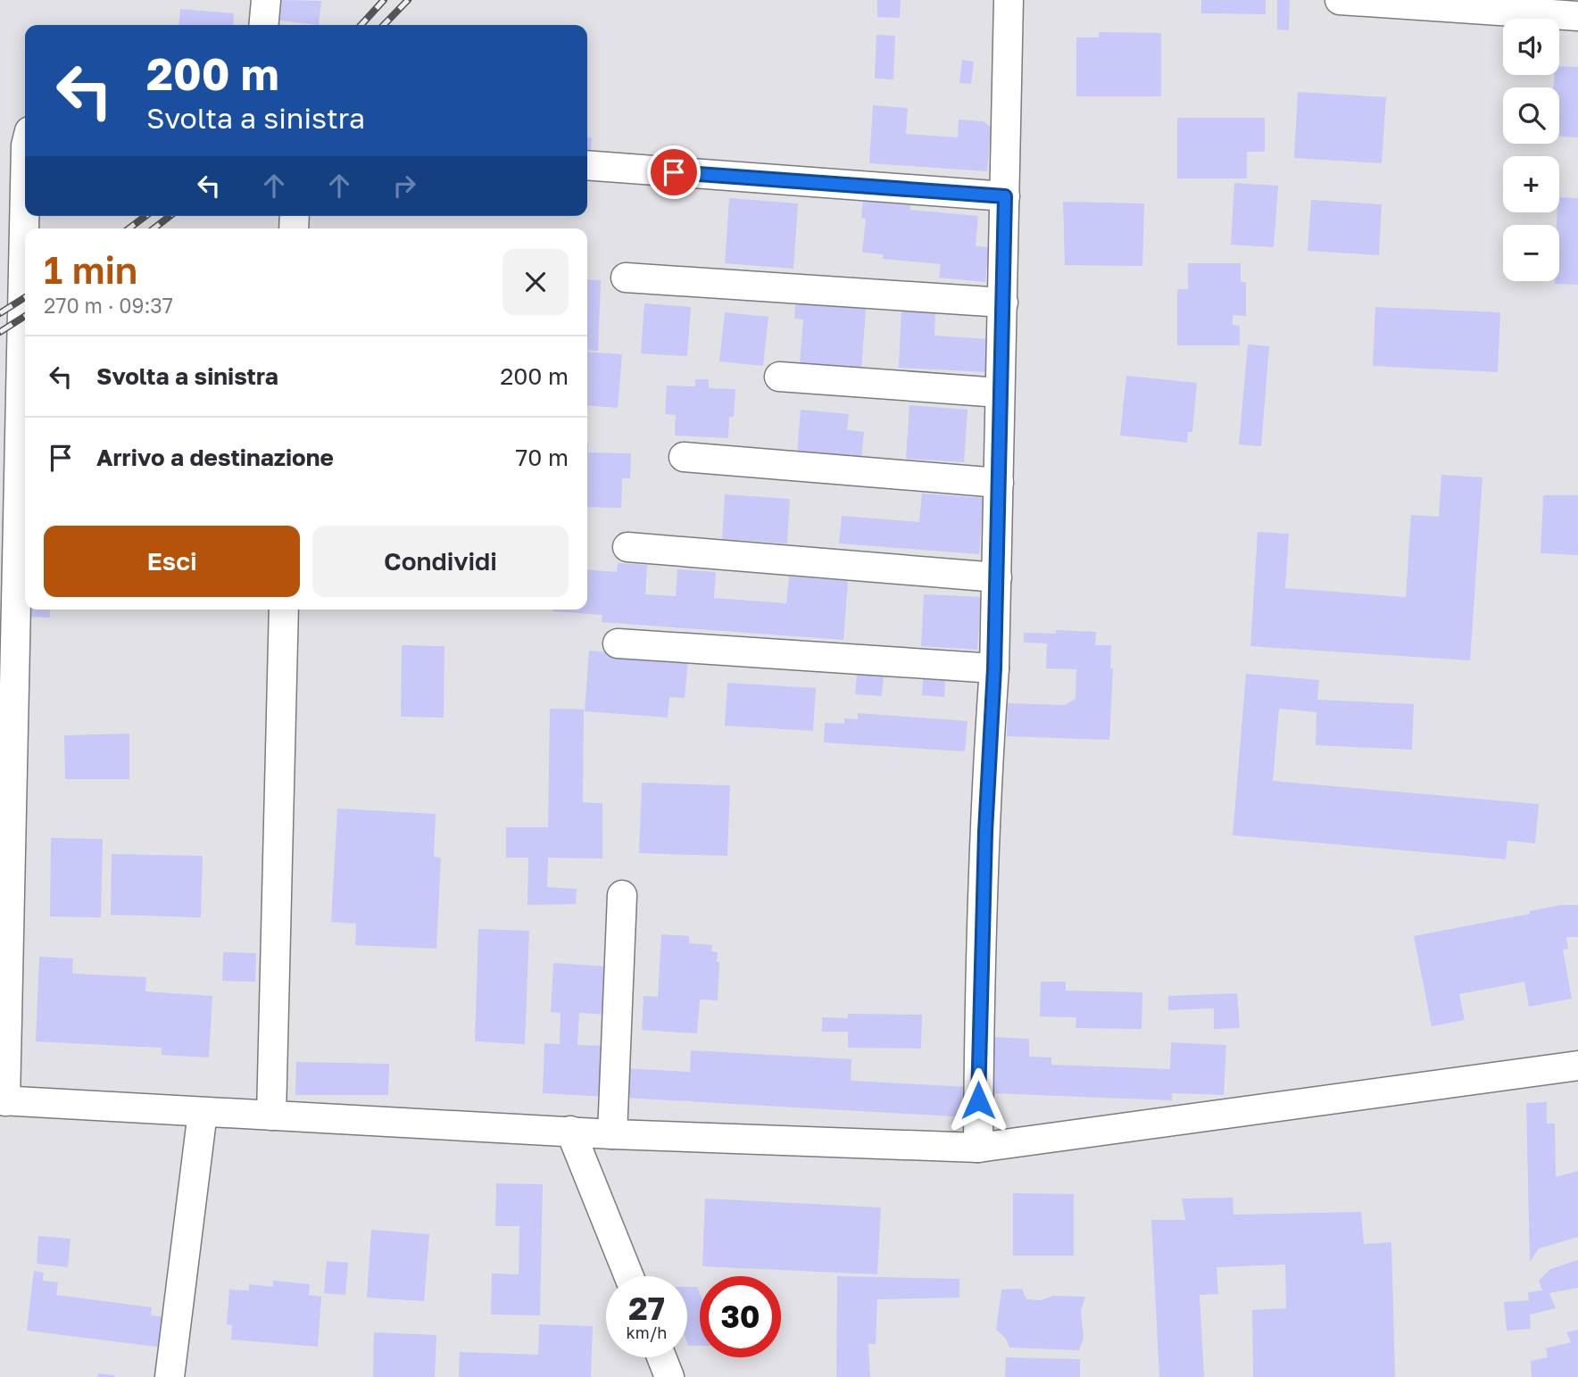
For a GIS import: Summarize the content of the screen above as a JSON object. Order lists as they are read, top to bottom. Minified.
{"page":{"map_buttons":["+","−"],"turn":["200 m","Svolta a sinistra"],"heading":["1 min","270 m · 09:37"],"list":[{"name":"Svolta a sinistra","value":"200 m"},{"name":"Arrivo a destinazione","value":"70 m"}],"buttons":["Esci","Condividi"],"speed":"27 km/h","limit":"30"}}
